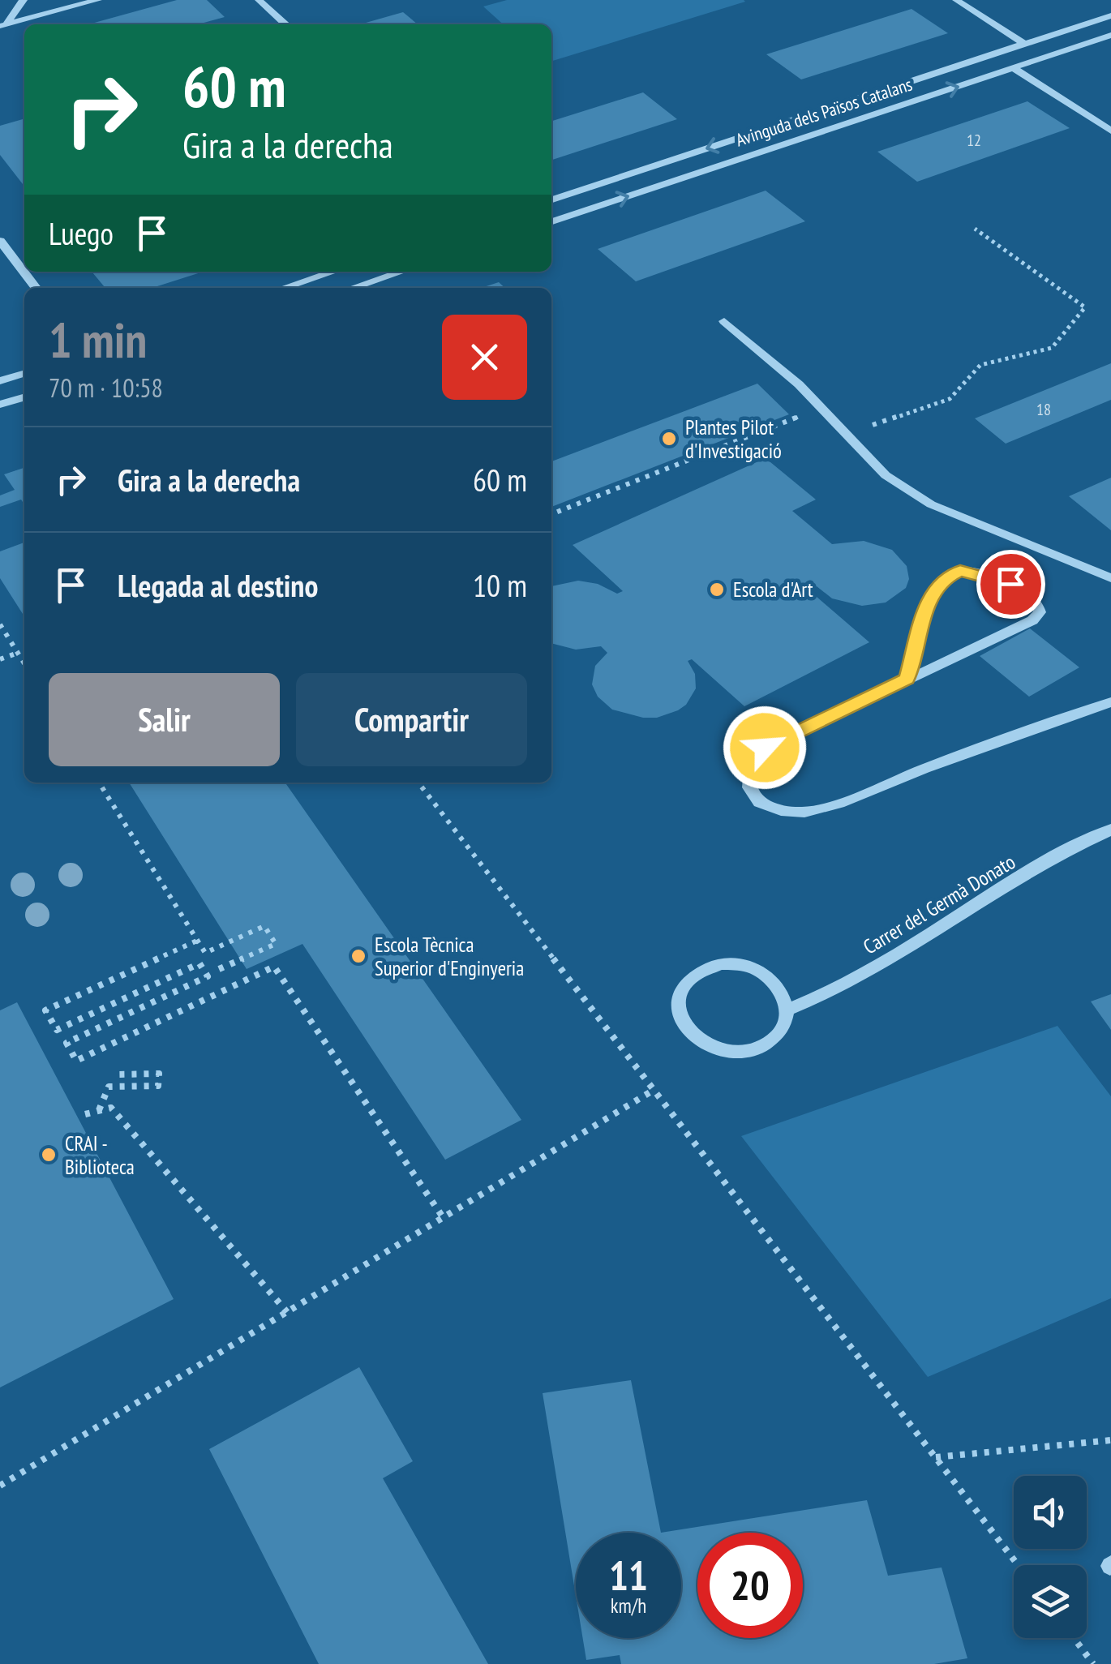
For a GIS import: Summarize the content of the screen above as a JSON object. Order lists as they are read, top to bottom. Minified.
{"streets":{"street":["Avinguda dels Països Catalans","Carrer del Germà Donato"]},"places":["Plantes Pilot d'Investigació","Escola d'Art","Escola Tècnica Superior d'Enginyeria","CRAI - Biblioteca"],"house_numbers":["12","18"],"page":{"turn":["60 m","Gira a la derecha"],"then":"Luego","heading":["1 min","70 m · 10:58"],"list":[{"name":"Gira a la derecha","value":"60 m"},{"name":"Llegada al destino","value":"10 m"}],"buttons":["Salir","Compartir"],"speed":"11 km/h","limit":"20"}}
